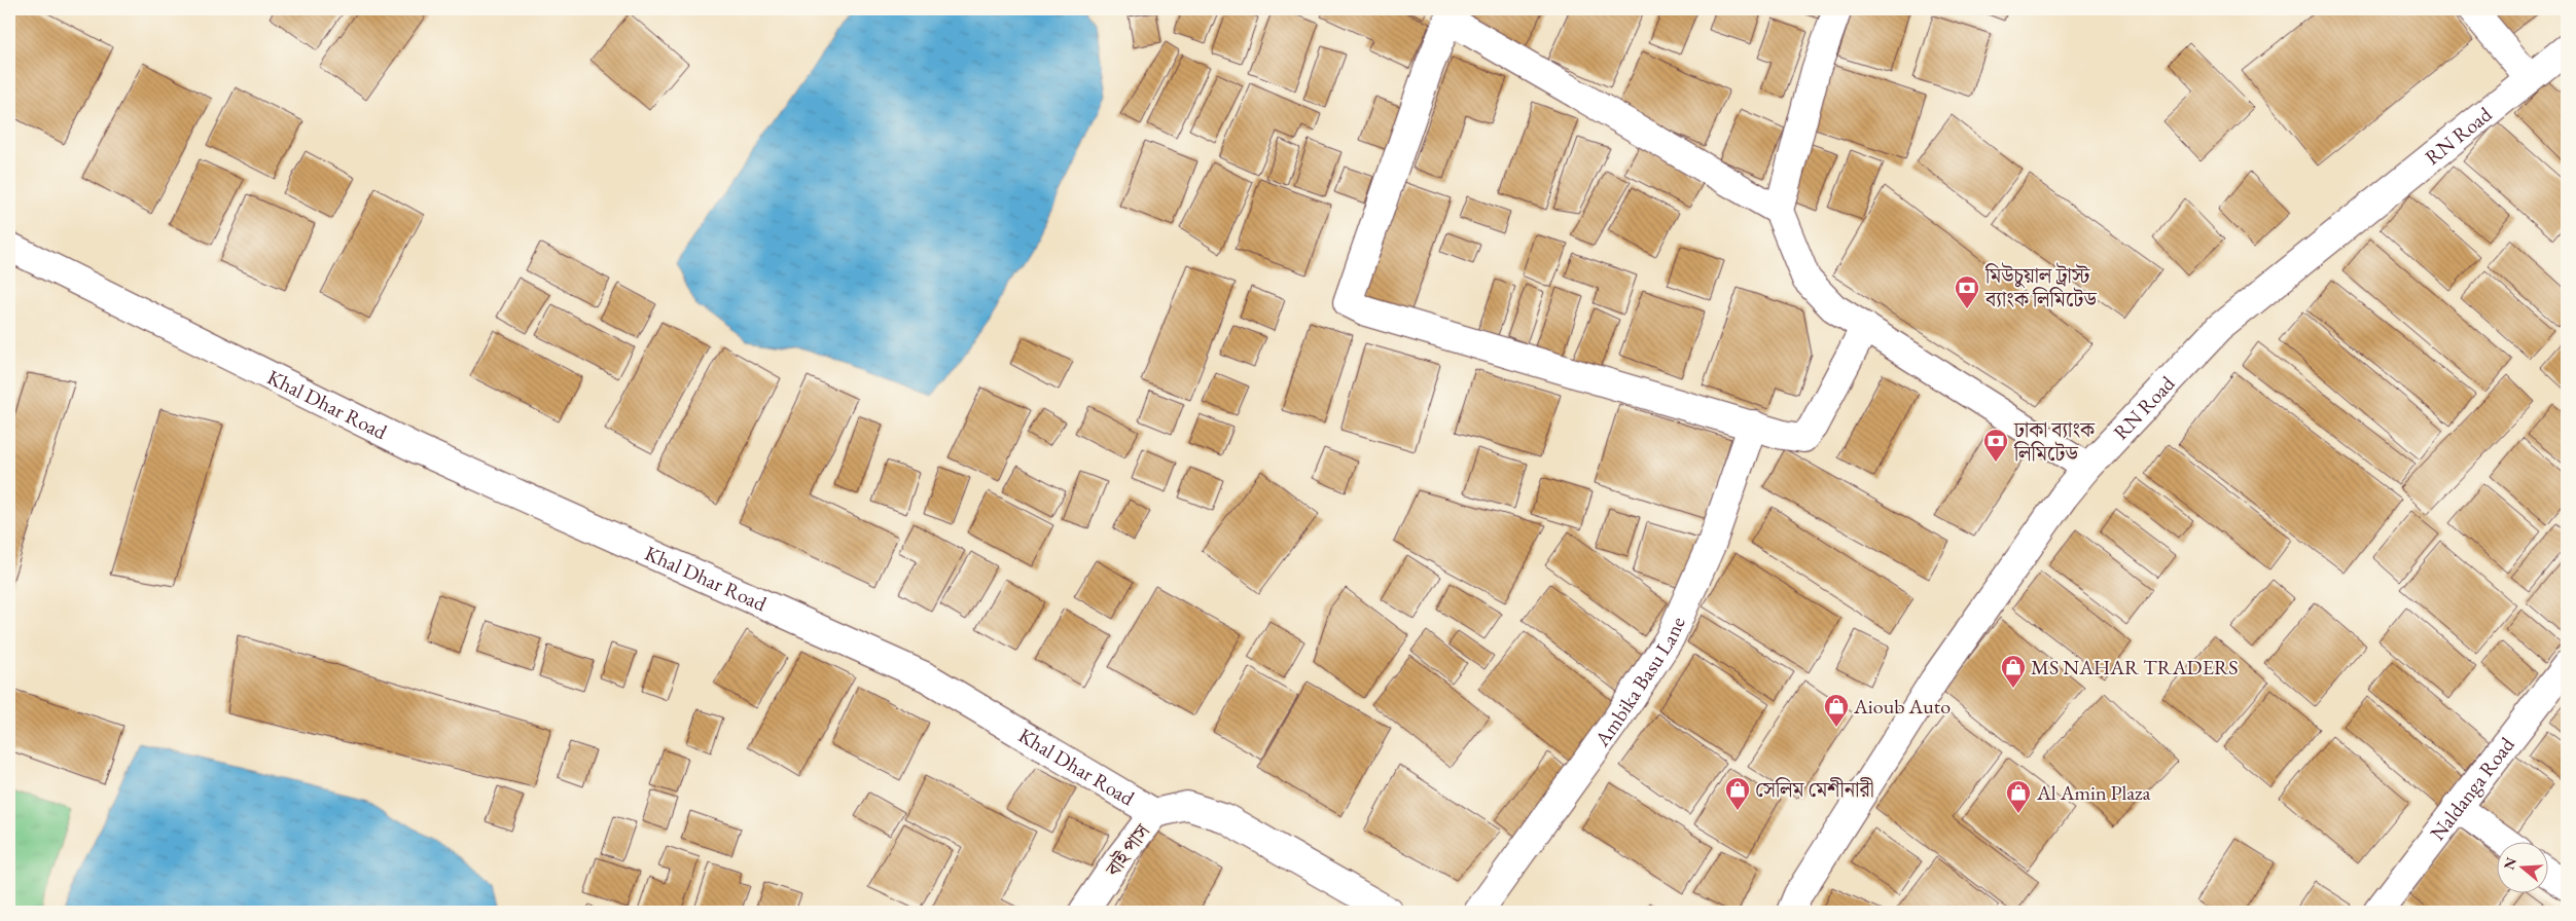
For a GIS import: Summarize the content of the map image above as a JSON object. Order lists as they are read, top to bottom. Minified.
{"streets":{"main road":["RN Road","Khal Dhar Road","Ambika Basu Lane","Naldanga Road","বাই পাস"]},"crossings":[["Khal Dhar Road","বাই পাস"]],"places":{"bank":["মিউচুয়াল ট্রাস্ট ব্যাংক লিমিটেড","ঢাকা ব্যাংক লিমিটেড"],"shop":["MS NAHAR TRADERS","Aioub Auto","সেলিম মেশীনারী","Al Amin Plaza"]},"north":"left"}
